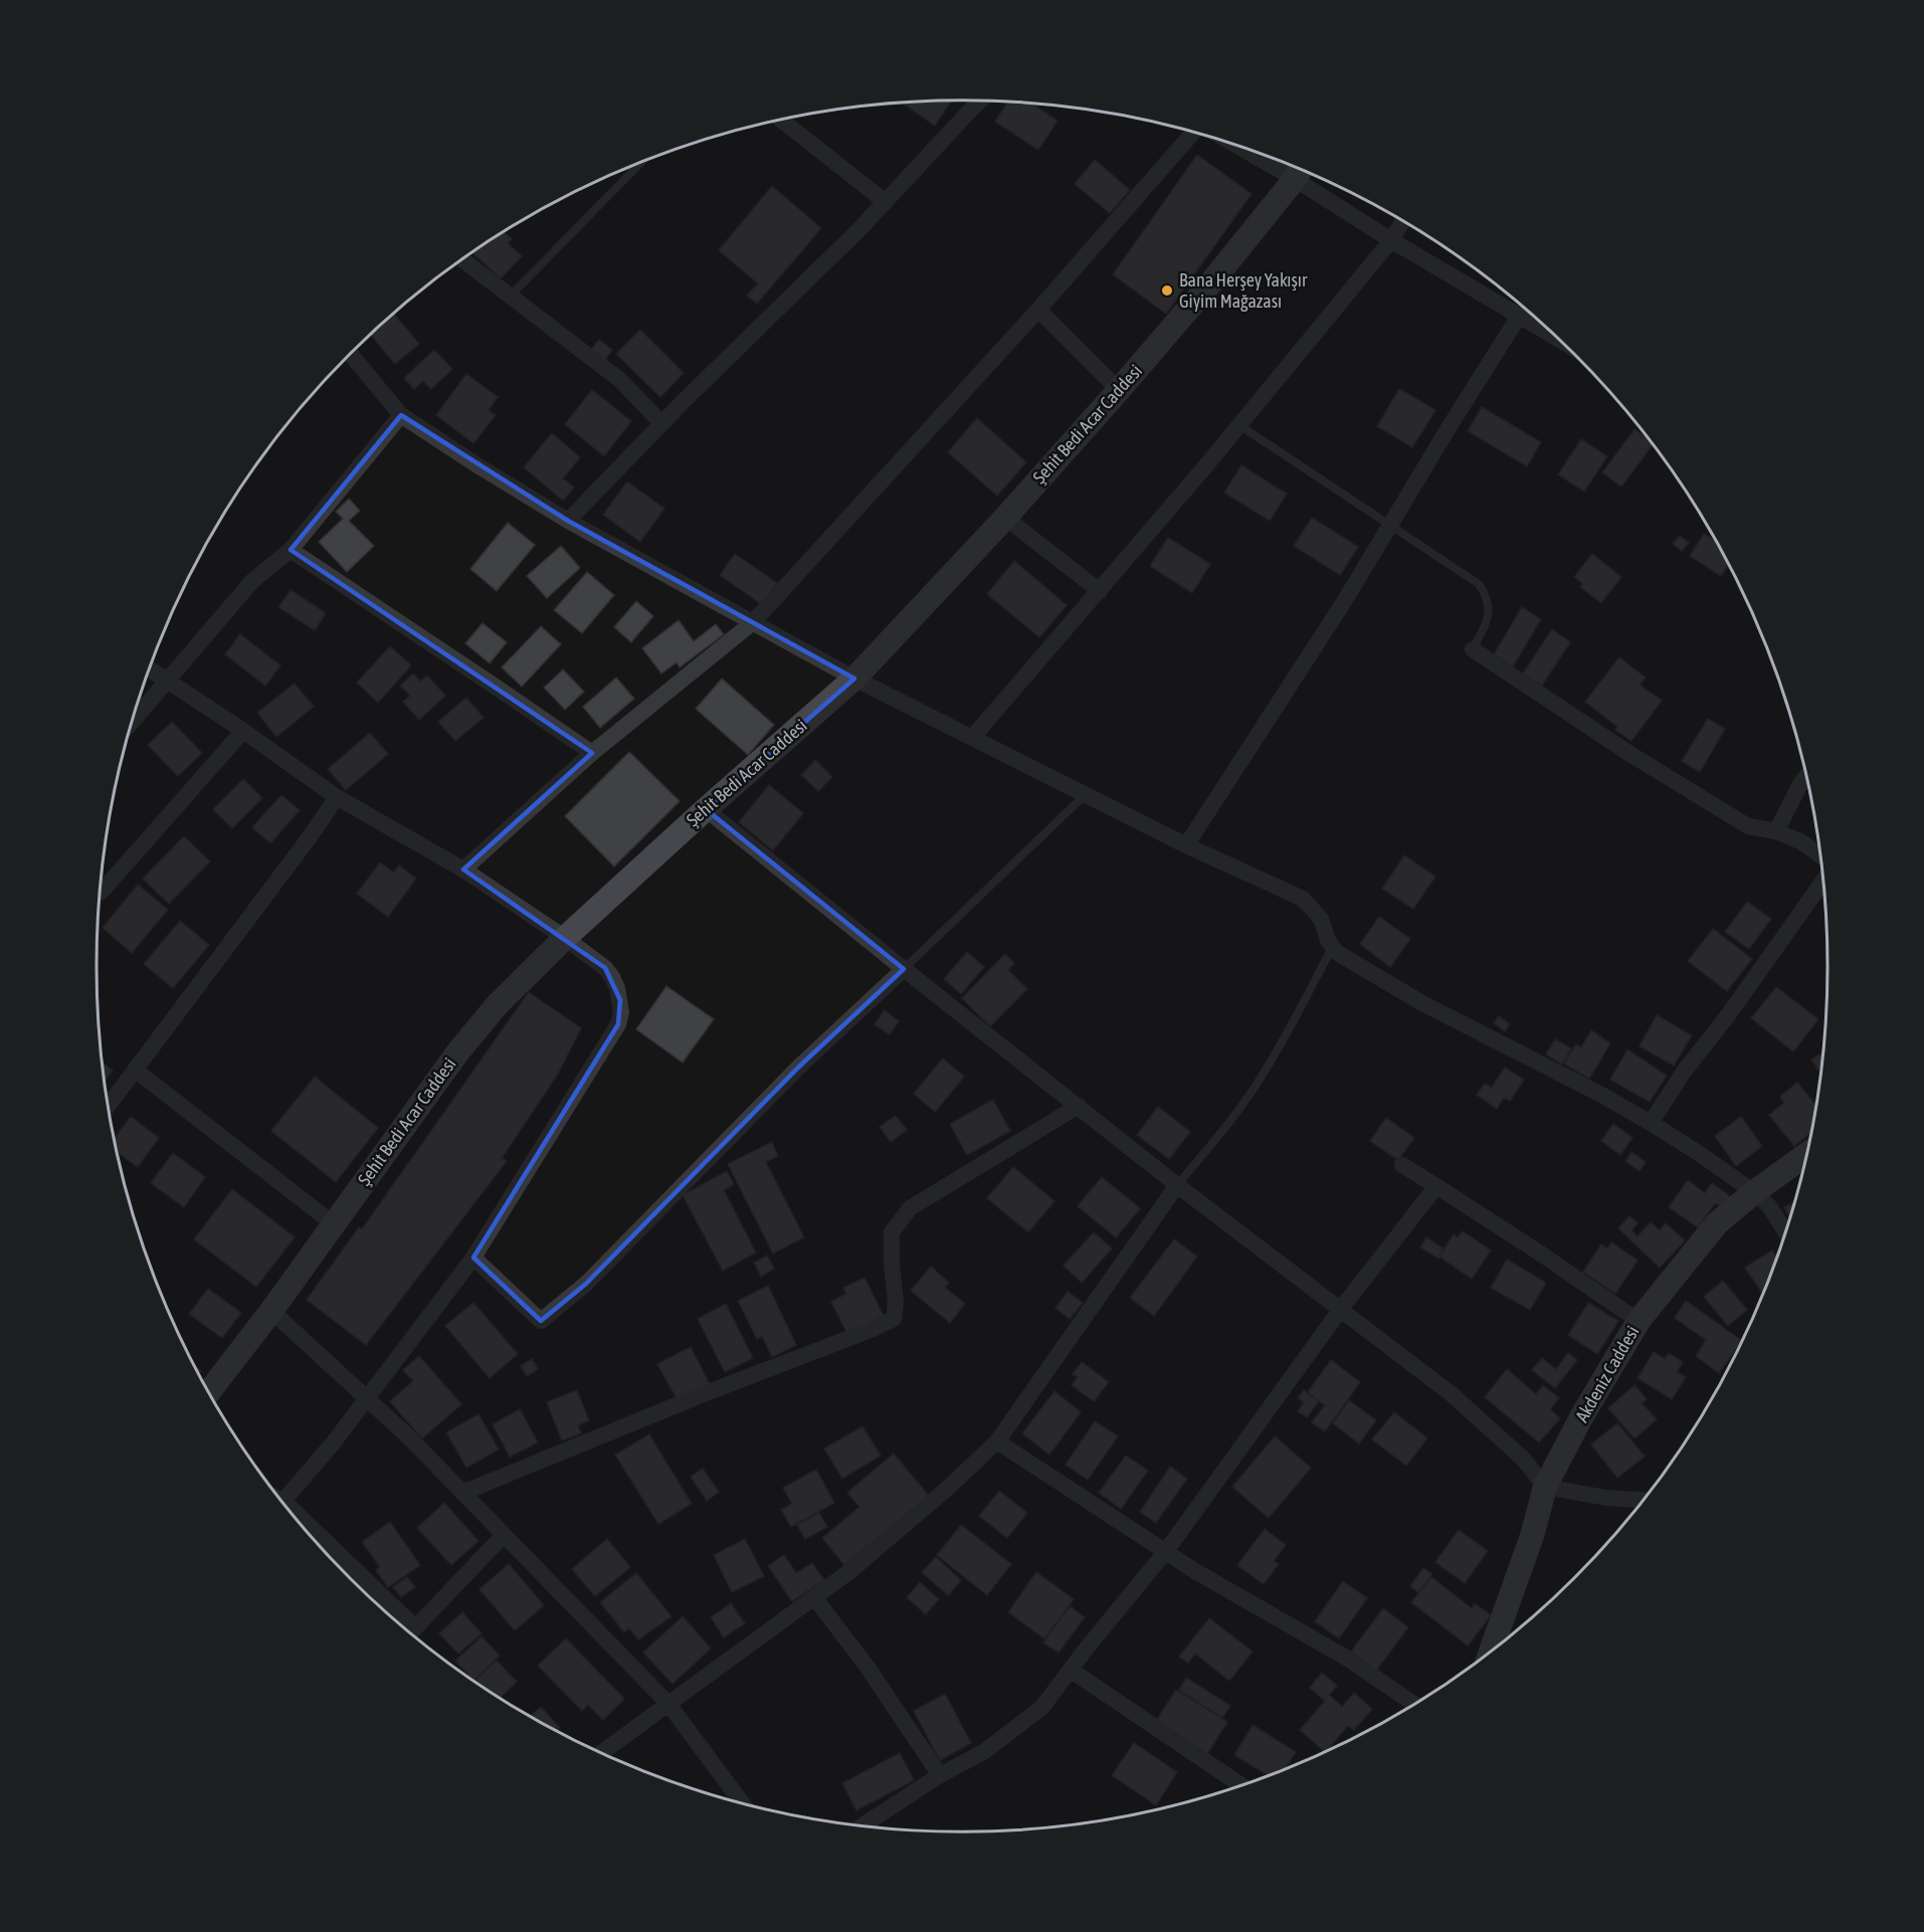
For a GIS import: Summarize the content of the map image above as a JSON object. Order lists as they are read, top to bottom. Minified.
{"streets":{"street":["Şehit Bedi Acar Caddesi","Akdeniz Caddesi"]},"places":["Bana Herşey Yakışır Giyim Mağazası"]}
